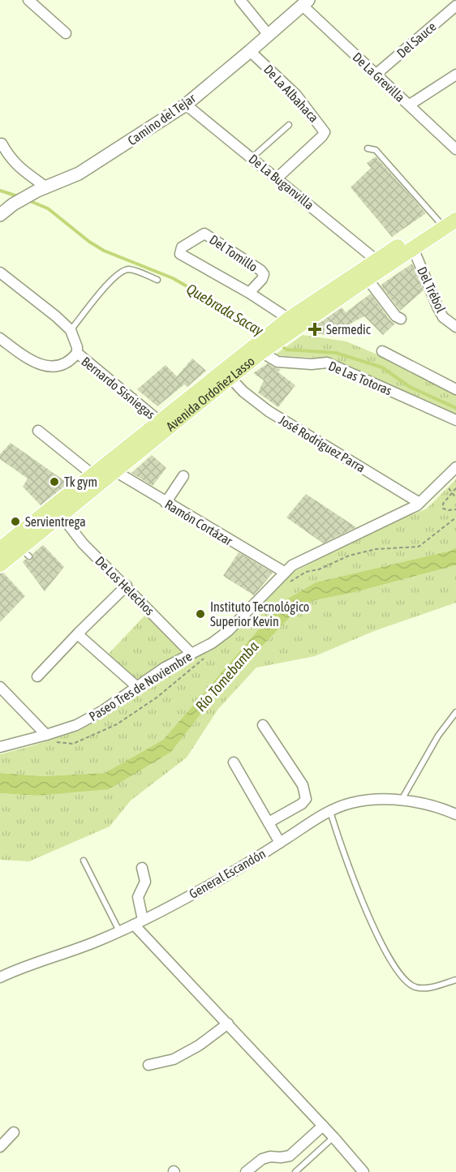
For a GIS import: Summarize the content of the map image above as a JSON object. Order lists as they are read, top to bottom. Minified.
{"streets":{"main road":["Avenida Ordoñez Lasso"],"street":["Del Sauce","De La Grevilla","De La Albahaca","Camino del Tejar","De La Buganvilla","Del Tomillo","Del Trébol","De Las Totoras","Bernardo Sisniegas","José Rodríguez Parra","Ramón Cortázar","De Los Helechos","Paseo Tres de Noviembre","General Escandón"]},"crossings":[["Del Sauce","De La Grevilla"],["De La Grevilla","Camino del Tejar"],["De La Albahaca","Camino del Tejar"],["De La Albahaca","De La Buganvilla"],["Camino del Tejar","De La Buganvilla"],["De La Buganvilla","Avenida Ordoñez Lasso"],["Del Tomillo","Avenida Ordoñez Lasso"],["Del Trébol","Avenida Ordoñez Lasso"],["De Las Totoras","Avenida Ordoñez Lasso"],["Bernardo Sisniegas","Avenida Ordoñez Lasso"],["Avenida Ordoñez Lasso","José Rodríguez Parra"],["Avenida Ordoñez Lasso","Ramón Cortázar"],["Avenida Ordoñez Lasso","De Los Helechos"],["José Rodríguez Parra","Paseo Tres de Noviembre"],["Ramón Cortázar","Paseo Tres de Noviembre"],["De Los Helechos","Paseo Tres de Noviembre"]],"water":["Quebrada Sacay","Río Tomebamba"],"places":{"health":["Sermedic"],"other":["Tk gym","Servientrega","Instituto Tecnológico Superior Kevin"]}}
